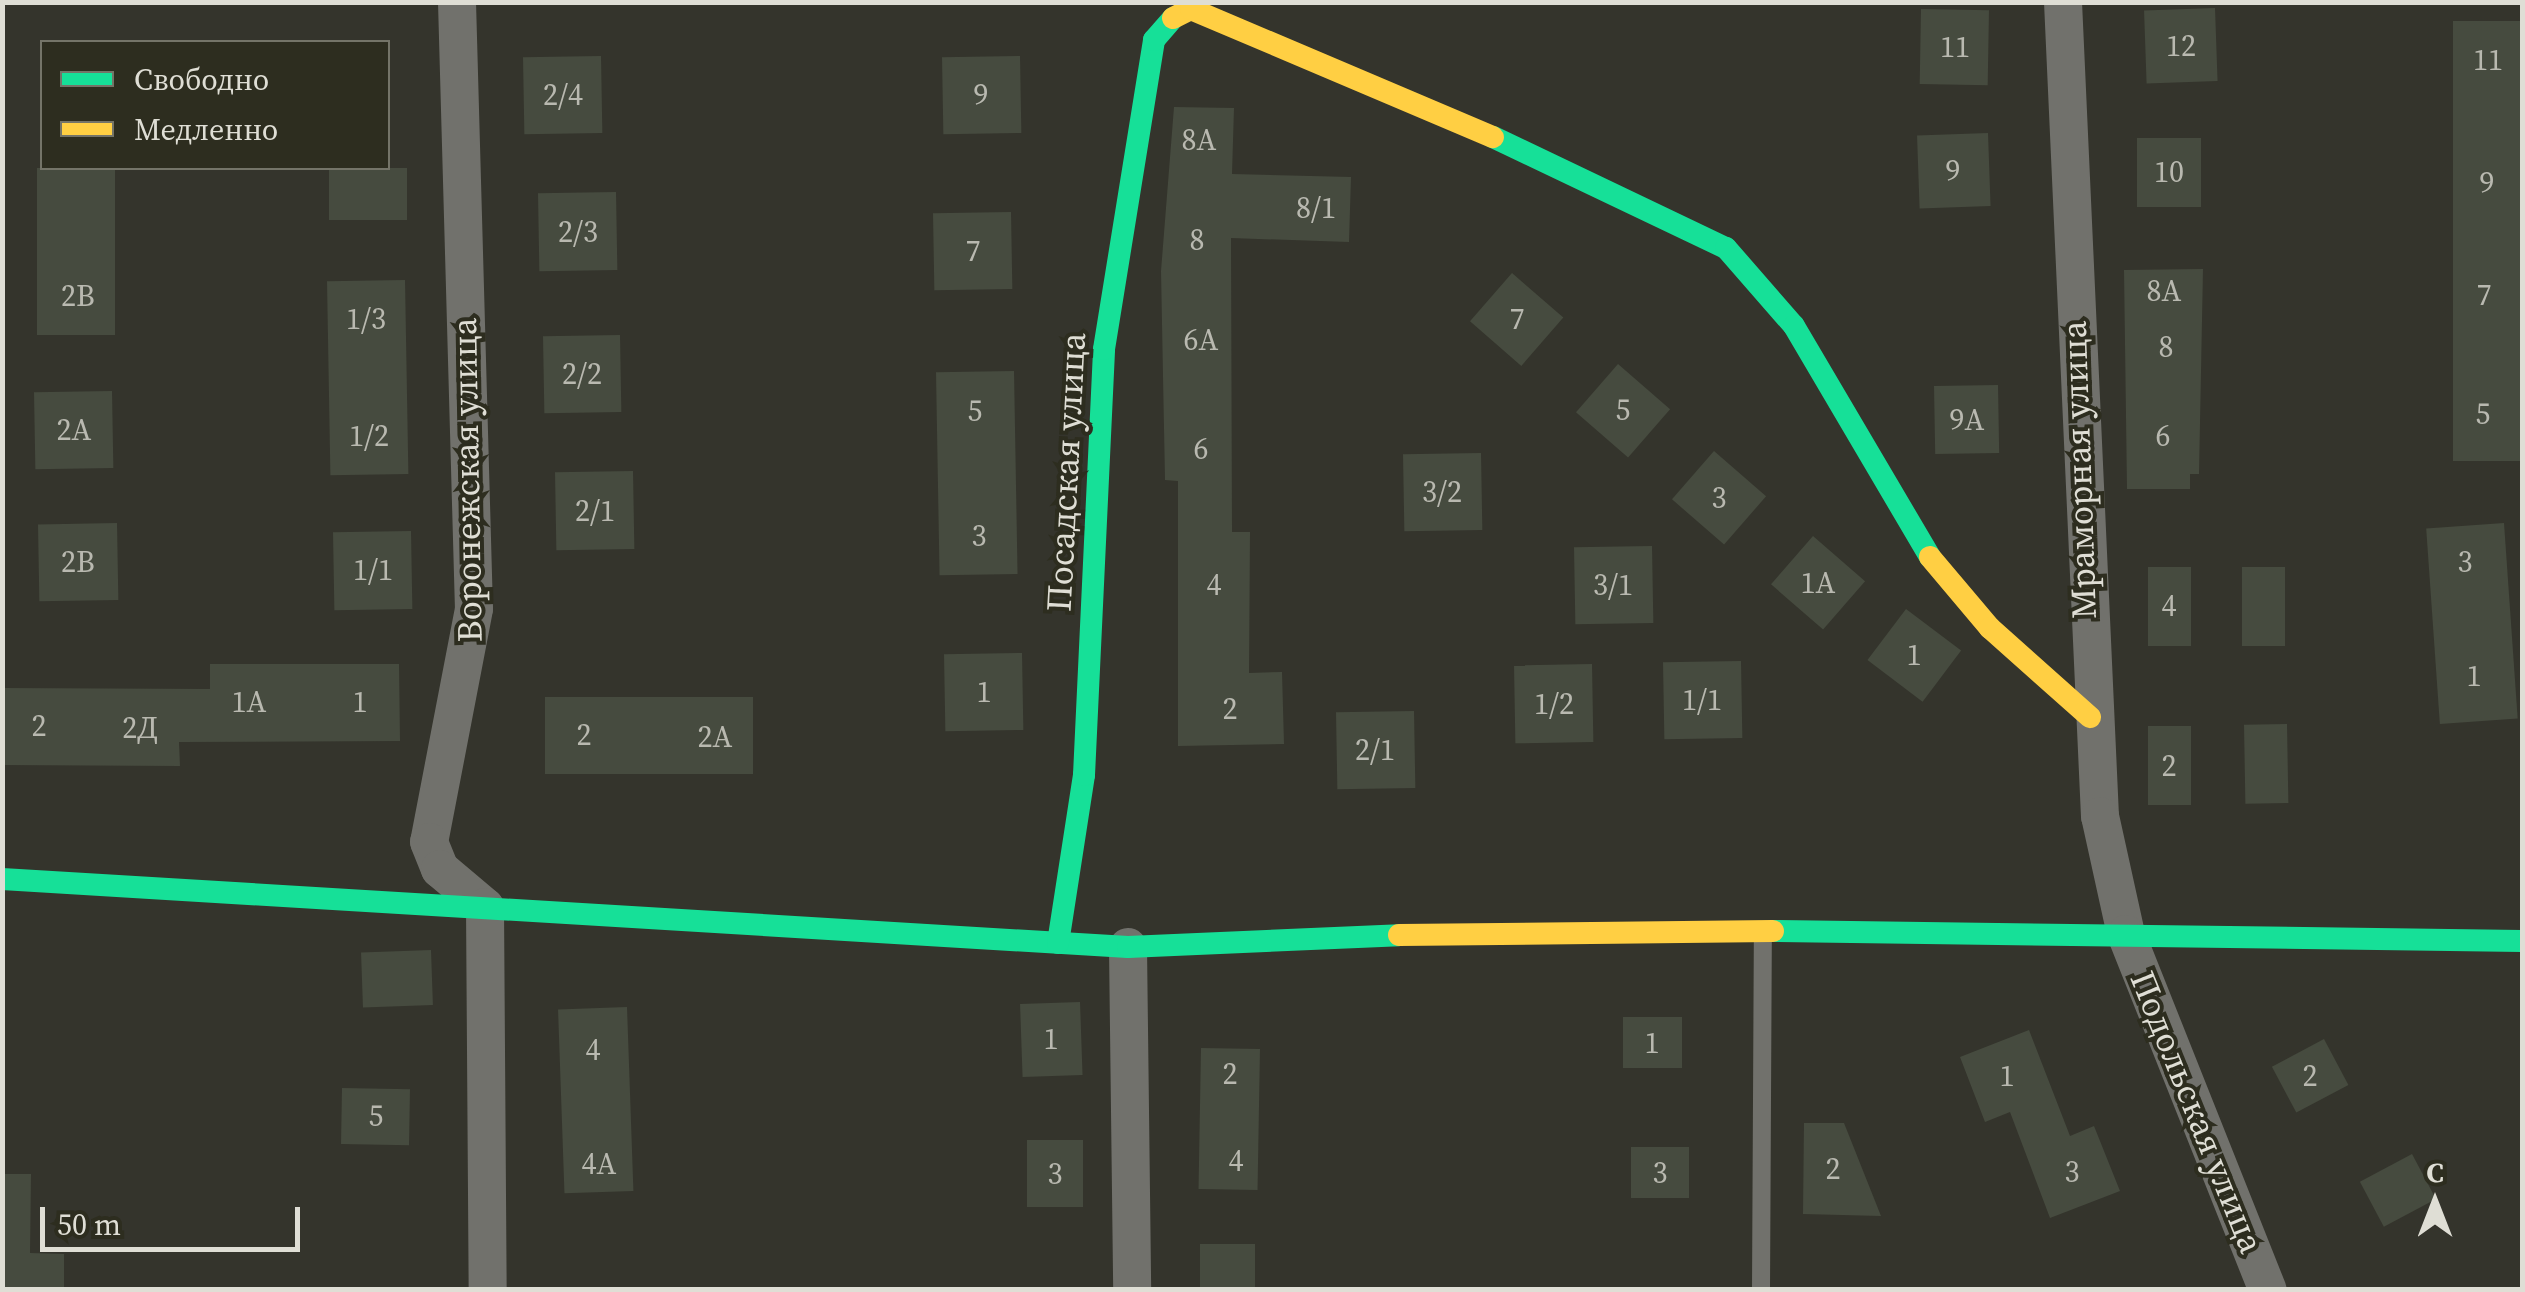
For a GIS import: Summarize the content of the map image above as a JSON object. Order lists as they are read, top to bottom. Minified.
{"streets":{"street":["Мраморная улица","Посадская улица","Воронежская улица","Подольская улица"]},"crossings":[["Мраморная улица","Посадская улица"],["Мраморная улица","Подольская улица"]],"house_numbers":["12","11","11","2/4","9","8А","9","10","9","8/1","2/3","8","7","8А","7","2В","1/3","7","6А","8","2/2","5","5","5","9А","2А","1/2","6","6","3/2","3","2/1","3","2В","3","1/1","1А","4","3/1","4","1","1","1","1/1","1А","1","1/2","2","2","2Д","2","2А","2/1","2","1","1","4","2","1","2","5","4","4А","2","3","3","3"],"legend":["Свободно","Медленно"],"scale_bar":"50 m","north":"top"}
